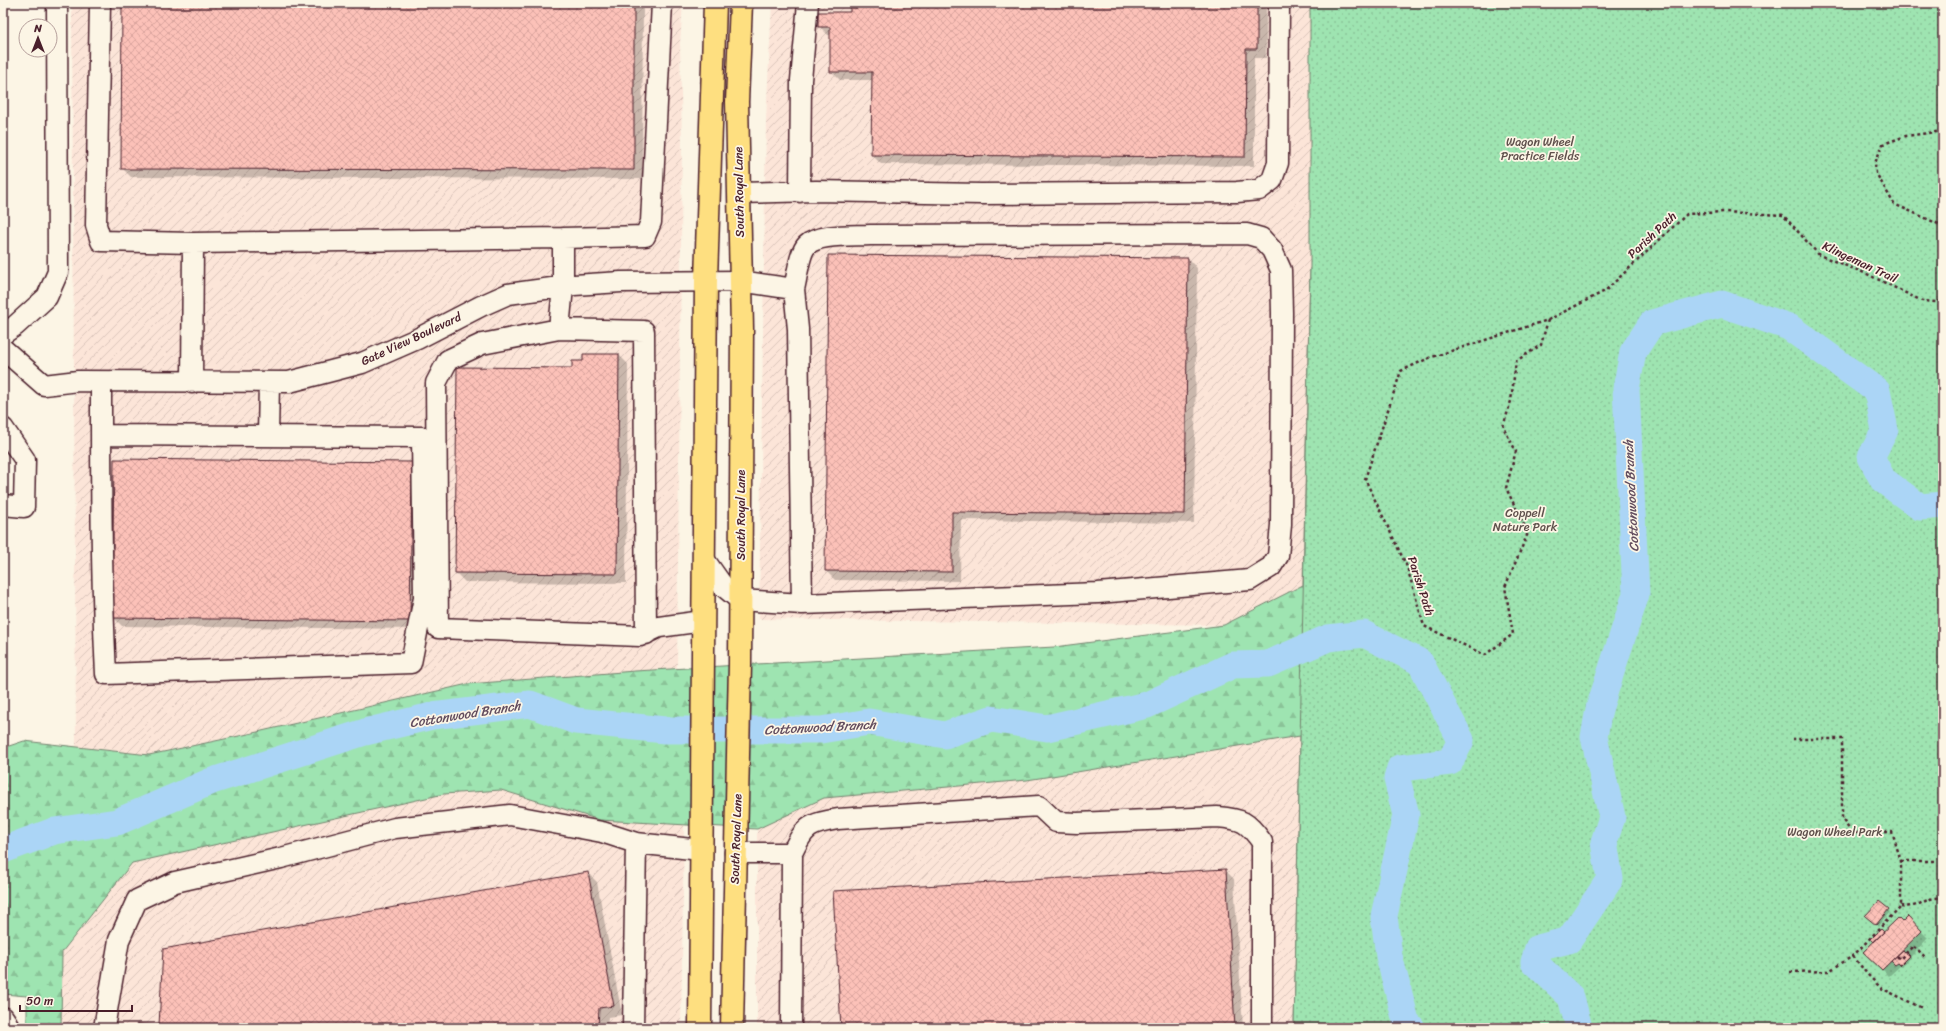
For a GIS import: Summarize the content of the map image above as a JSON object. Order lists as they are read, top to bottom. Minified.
{"streets":{"main road":["South Royal Lane"],"street":["Gate View Boulevard"],"path":["Parish Path","Klingeman Trail"]},"crossings":[["South Royal Lane","Gate View Boulevard"],["Parish Path","Klingeman Trail"]],"water":["Cottonwood Branch"],"parks":["Wagon Wheel Practice Fields","Coppell Nature Park","Wagon Wheel Park"],"scale_bar":"50 m","north":"top"}
